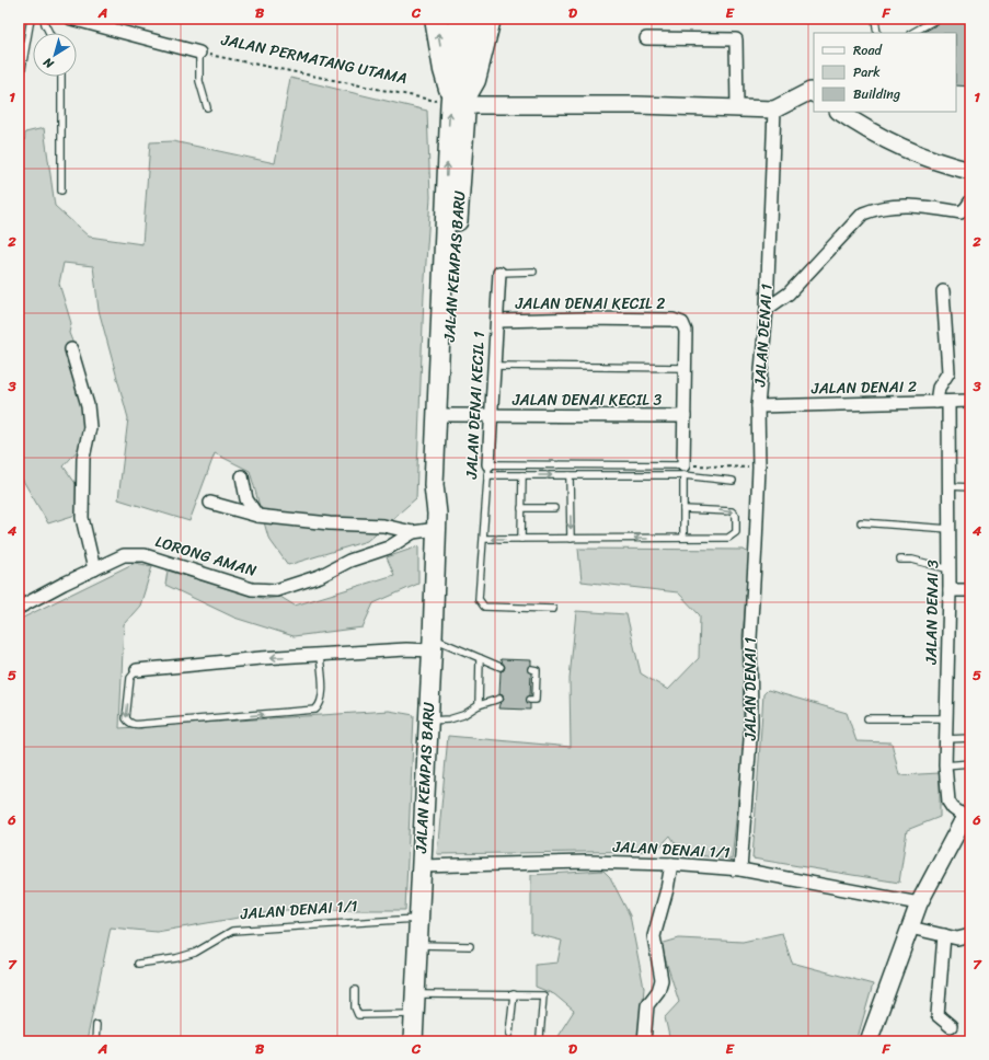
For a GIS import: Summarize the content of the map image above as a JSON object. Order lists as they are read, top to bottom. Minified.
{"streets":{"main road":["JALAN KEMPAS BARU"],"street":["JALAN PERMATANG UTAMA","JALAN DENAI KECIL 2","JALAN DENAI 1","JALAN DENAI 2","JALAN DENAI KECIL 3","JALAN DENAI KECIL 1","LORONG AMAN","JALAN DENAI 3","JALAN DENAI 1/1"]},"crossings":[["JALAN PERMATANG UTAMA","JALAN KEMPAS BARU"],["JALAN KEMPAS BARU","JALAN DENAI KECIL 3"],["JALAN KEMPAS BARU","LORONG AMAN"],["JALAN KEMPAS BARU","JALAN DENAI 1/1"],["JALAN DENAI KECIL 2","JALAN DENAI KECIL 1"],["JALAN DENAI 1","JALAN DENAI 2"],["JALAN DENAI 1","JALAN DENAI 1/1"],["JALAN DENAI 2","JALAN DENAI 3"],["JALAN DENAI KECIL 3","JALAN DENAI KECIL 1"]],"legend":["Road","Park","Building"],"north":"bottom left","grid":{"columns":["A","B","C","D","E","F"],"rows":["1","2","3","4","5","6","7"]}}
